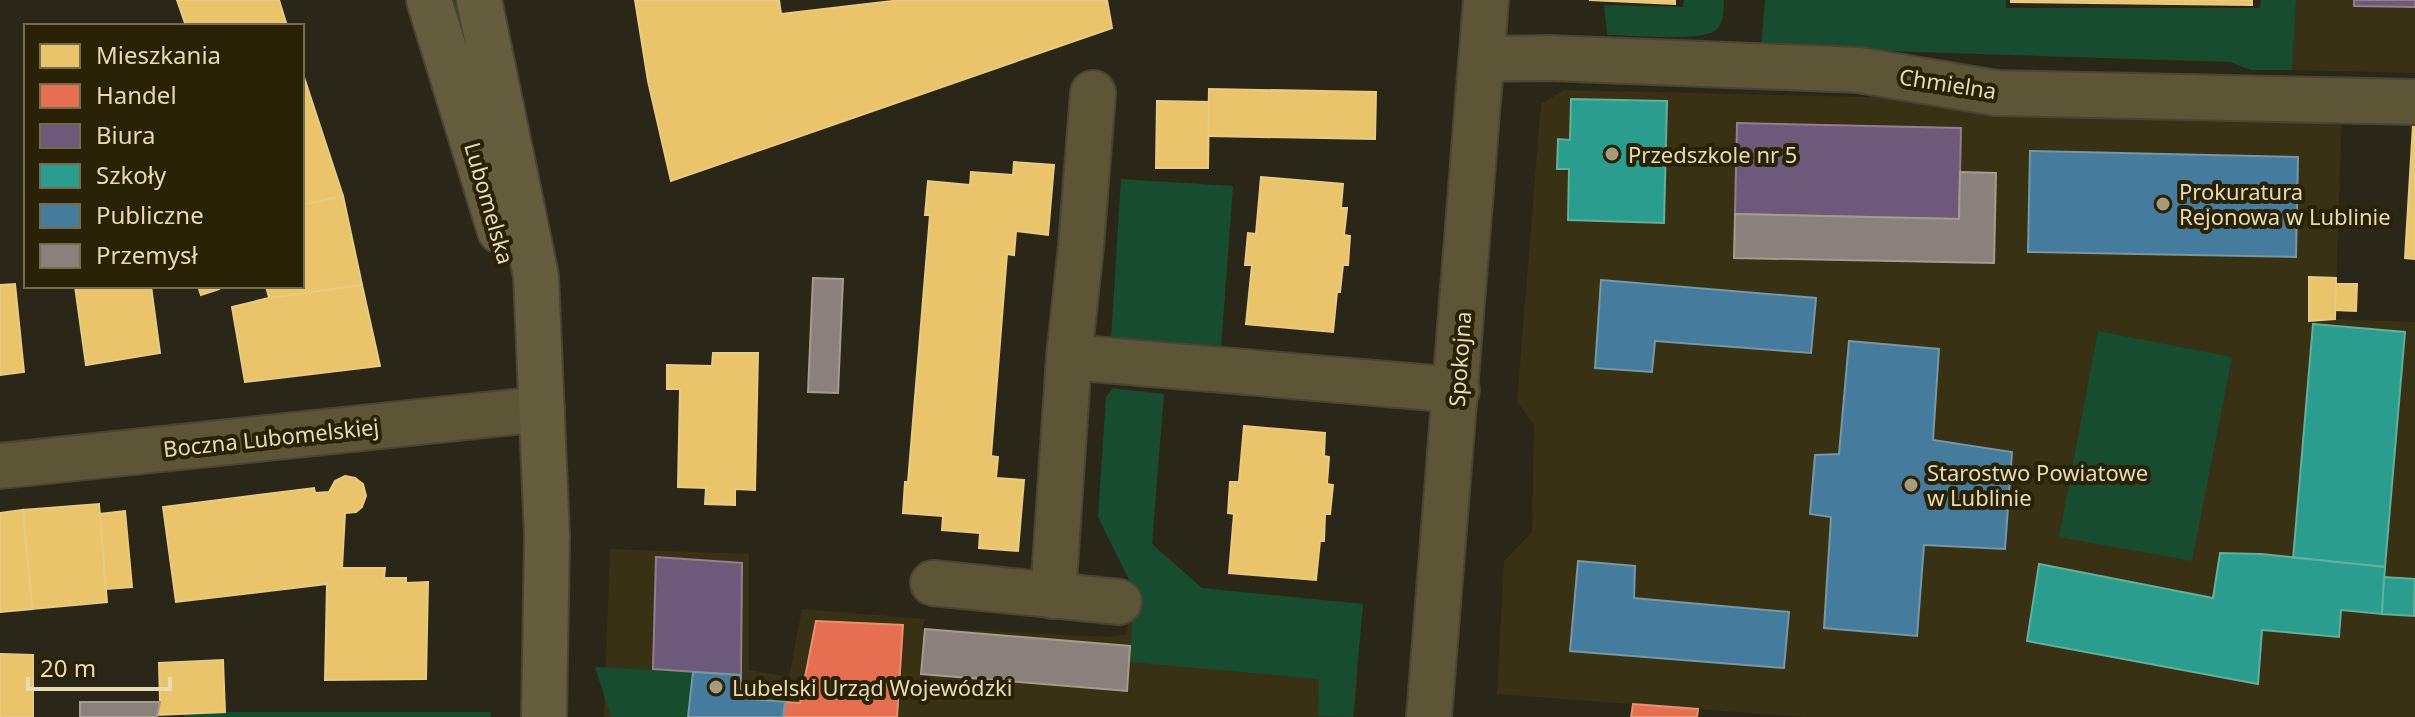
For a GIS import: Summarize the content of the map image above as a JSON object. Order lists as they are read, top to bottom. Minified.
{"streets":{"street":["Chmielna","Lubomelska","Spokojna","Boczna Lubomelskiej"]},"crossings":[["Chmielna","Spokojna"],["Lubomelska","Boczna Lubomelskiej"]],"places":["Przedszkole nr 5","Prokuratura Rejonowa w Lublinie","Starostwo Powiatowe w Lublinie","Lubelski Urząd Wojewódzki"],"legend":["Mieszkania","Handel","Biura","Szkoły","Publiczne","Przemysł"],"scale_bar":"20 m"}
